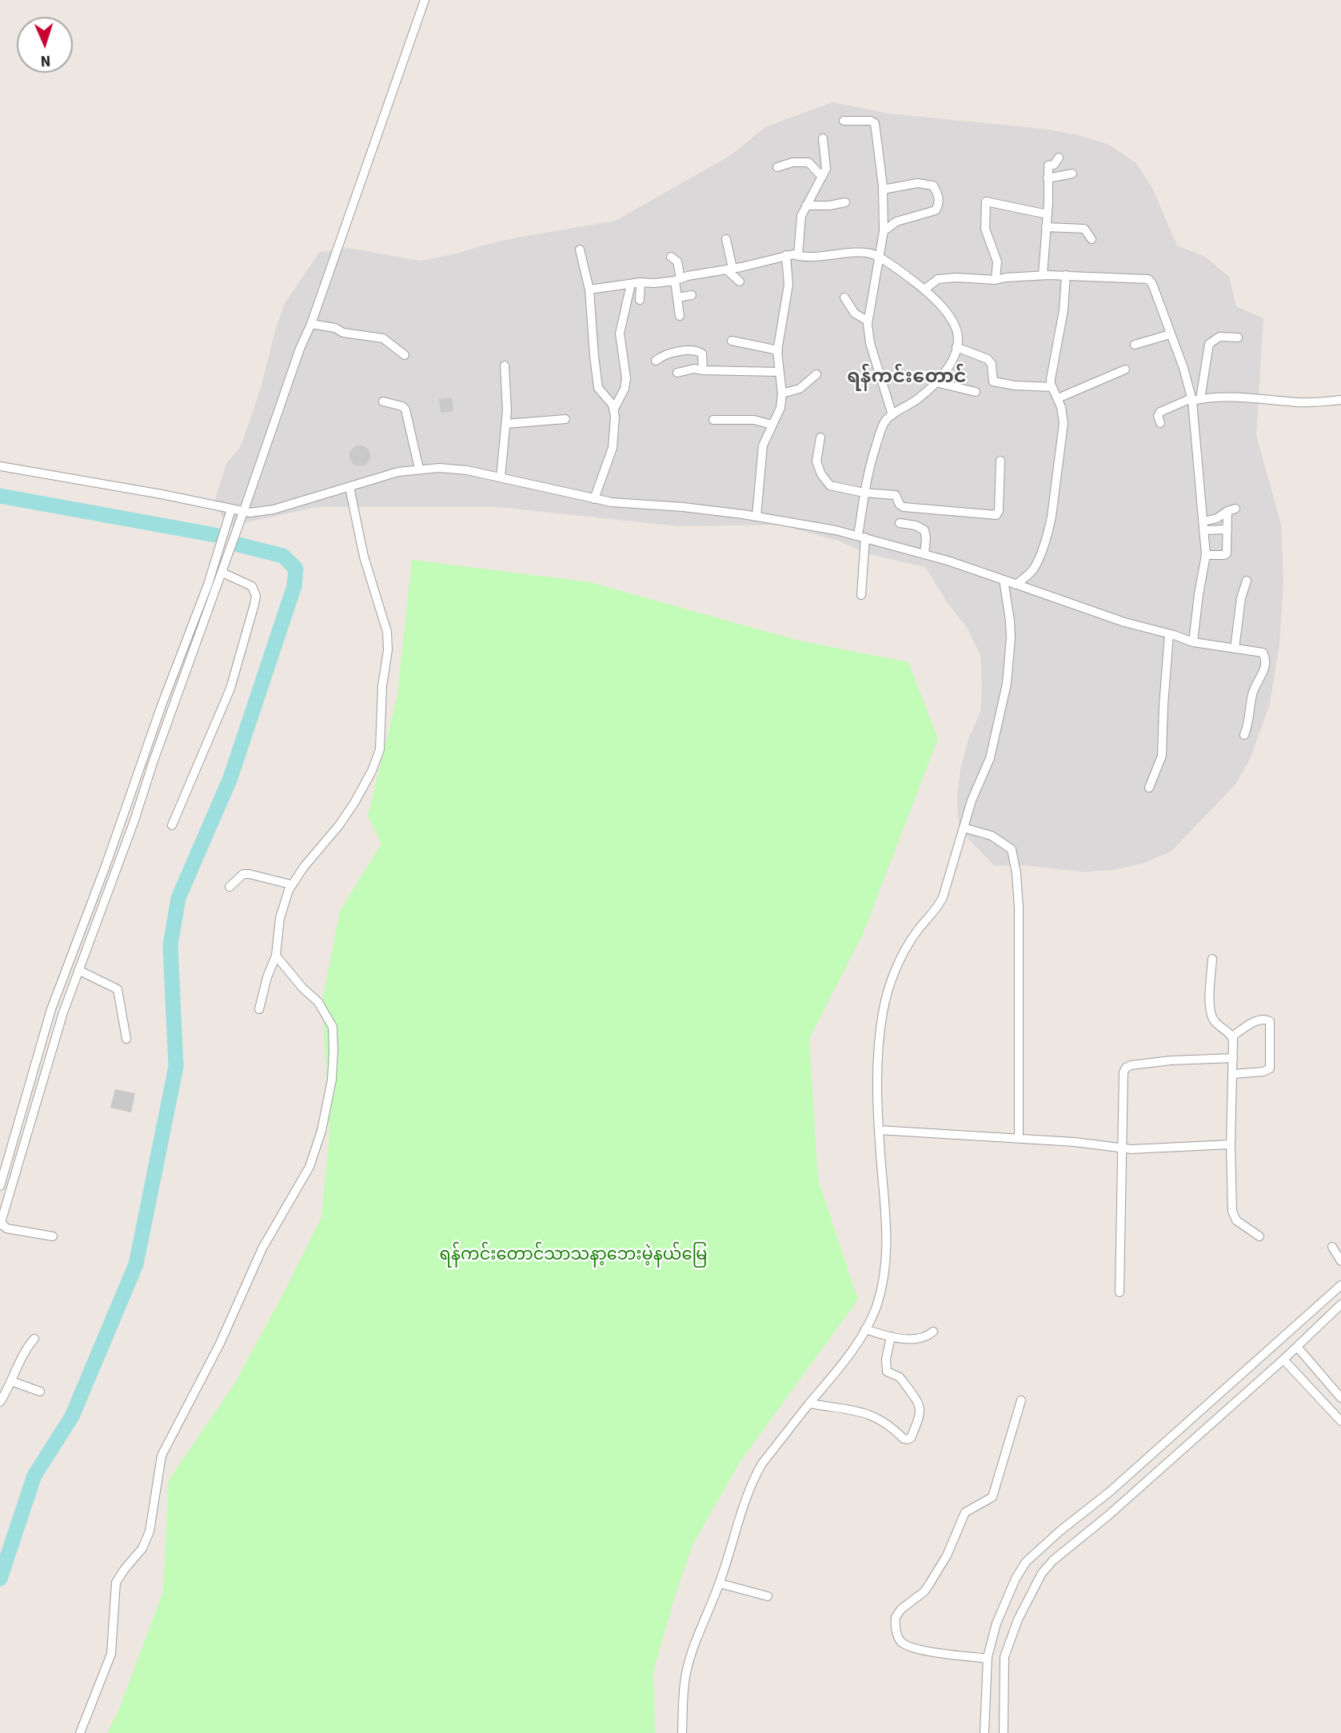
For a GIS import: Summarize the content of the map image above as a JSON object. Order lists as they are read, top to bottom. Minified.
{"districts":["ရန်ကင်းတောင်"],"parks":["ရန်ကင်းတောင်သာသနာ့ဘေးမဲ့နယ်မြေ"],"north":"bottom"}
